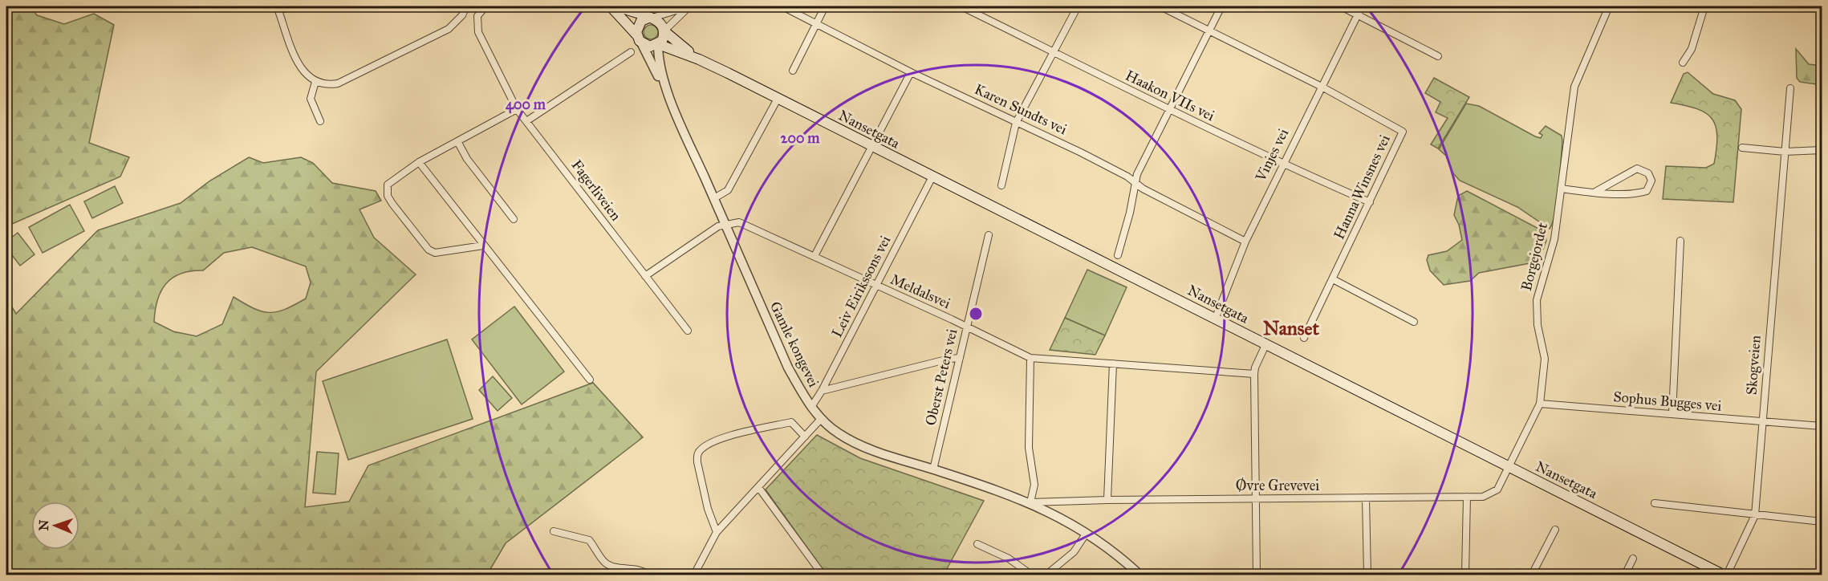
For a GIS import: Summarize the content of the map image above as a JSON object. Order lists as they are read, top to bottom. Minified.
{"streets":{"main road":["Nansetgata"],"street":["Haakon VIIs vei","Karen Sundts vei","Vinjes vei","Hanna Winsnes vei","Fagerliveien","Borgejordet","Leiv Eirikssons vei","Meldalsvei","Gamle kongevei","Skogveien","Oberst Peters vei","Sophus Bugges vei","Øvre Grevevei"]},"crossings":[["Haakon VIIs vei","Vinjes vei"],["Haakon VIIs vei","Hanna Winsnes vei"],["Karen Sundts vei","Vinjes vei"],["Nansetgata","Vinjes vei"],["Nansetgata","Borgejordet"],["Nansetgata","Leiv Eirikssons vei"],["Nansetgata","Gamle kongevei"],["Nansetgata","Øvre Grevevei"],["Vinjes vei","Hanna Winsnes vei"],["Borgejordet","Sophus Bugges vei"],["Borgejordet","Øvre Grevevei"],["Leiv Eirikssons vei","Meldalsvei"],["Leiv Eirikssons vei","Gamle kongevei"],["Meldalsvei","Gamle kongevei"],["Meldalsvei","Oberst Peters vei"],["Gamle kongevei","Oberst Peters vei"],["Gamle kongevei","Øvre Grevevei"],["Skogveien","Sophus Bugges vei"]],"districts":["Nanset"],"north":"left","rings":["400 m","200 m"]}
